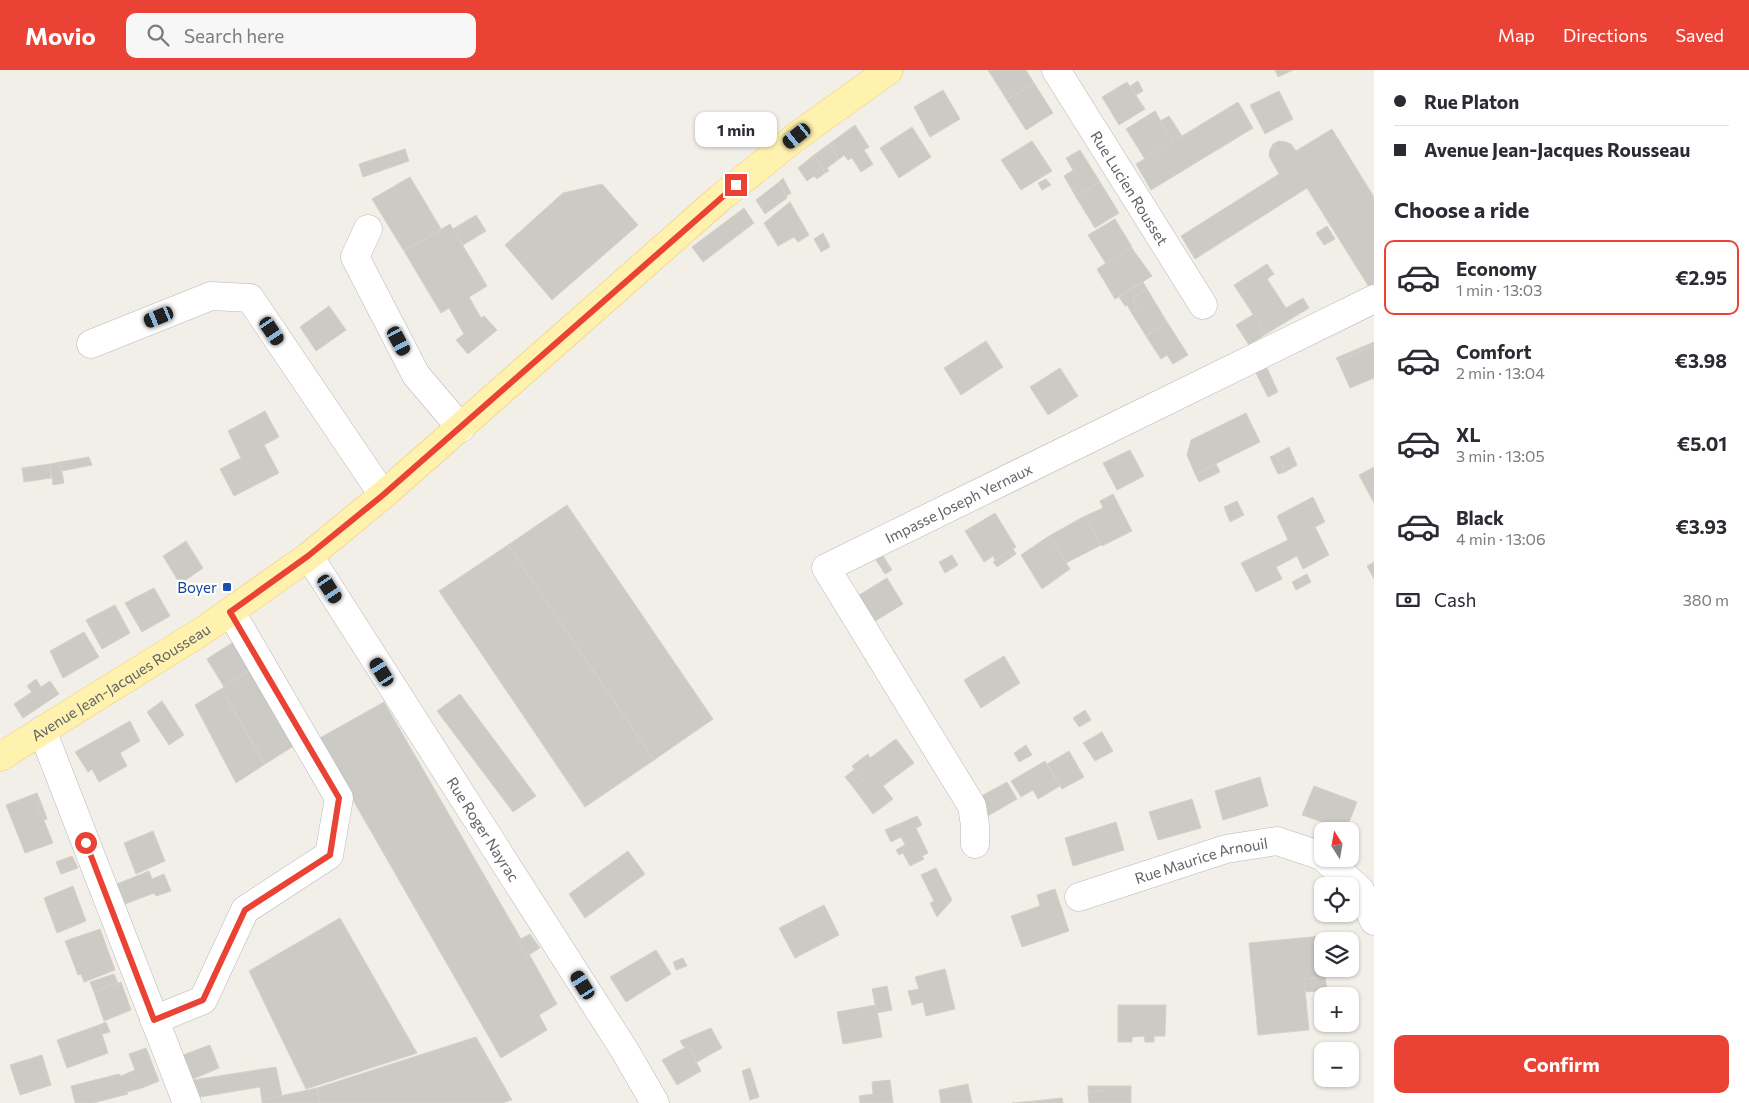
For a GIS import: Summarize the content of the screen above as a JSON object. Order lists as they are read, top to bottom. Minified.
{"streets":{"main road":["Avenue Jean-Jacques Rousseau"],"street":["Rue Lucien Rousset","Impasse Joseph Yernaux","Rue Roger Nayrac","Rue Maurice Arnouil"]},"crossings":[["Avenue Jean-Jacques Rousseau","Rue Roger Nayrac"]],"places":{"transit":["Boyer"]},"north":"top","page":{"header":"Movio","search":"Search here","nav":["Map","Directions","Saved"],"banner":["Rue Platon","Avenue Jean-Jacques Rousseau"],"bubble":"1 min","heading":"Choose a ride","list":[{"name":"Economy","note":"1 min · 13:03","value":"€2.95"},{"name":"Comfort","note":"2 min · 13:04","value":"€3.98"},{"name":"XL","note":"3 min · 13:05","value":"€5.01"},{"name":"Black","note":"4 min · 13:06","value":"€3.93"}],"pay":["Cash","380 m"],"map_buttons":["+","−"],"buttons":"Confirm"}}
